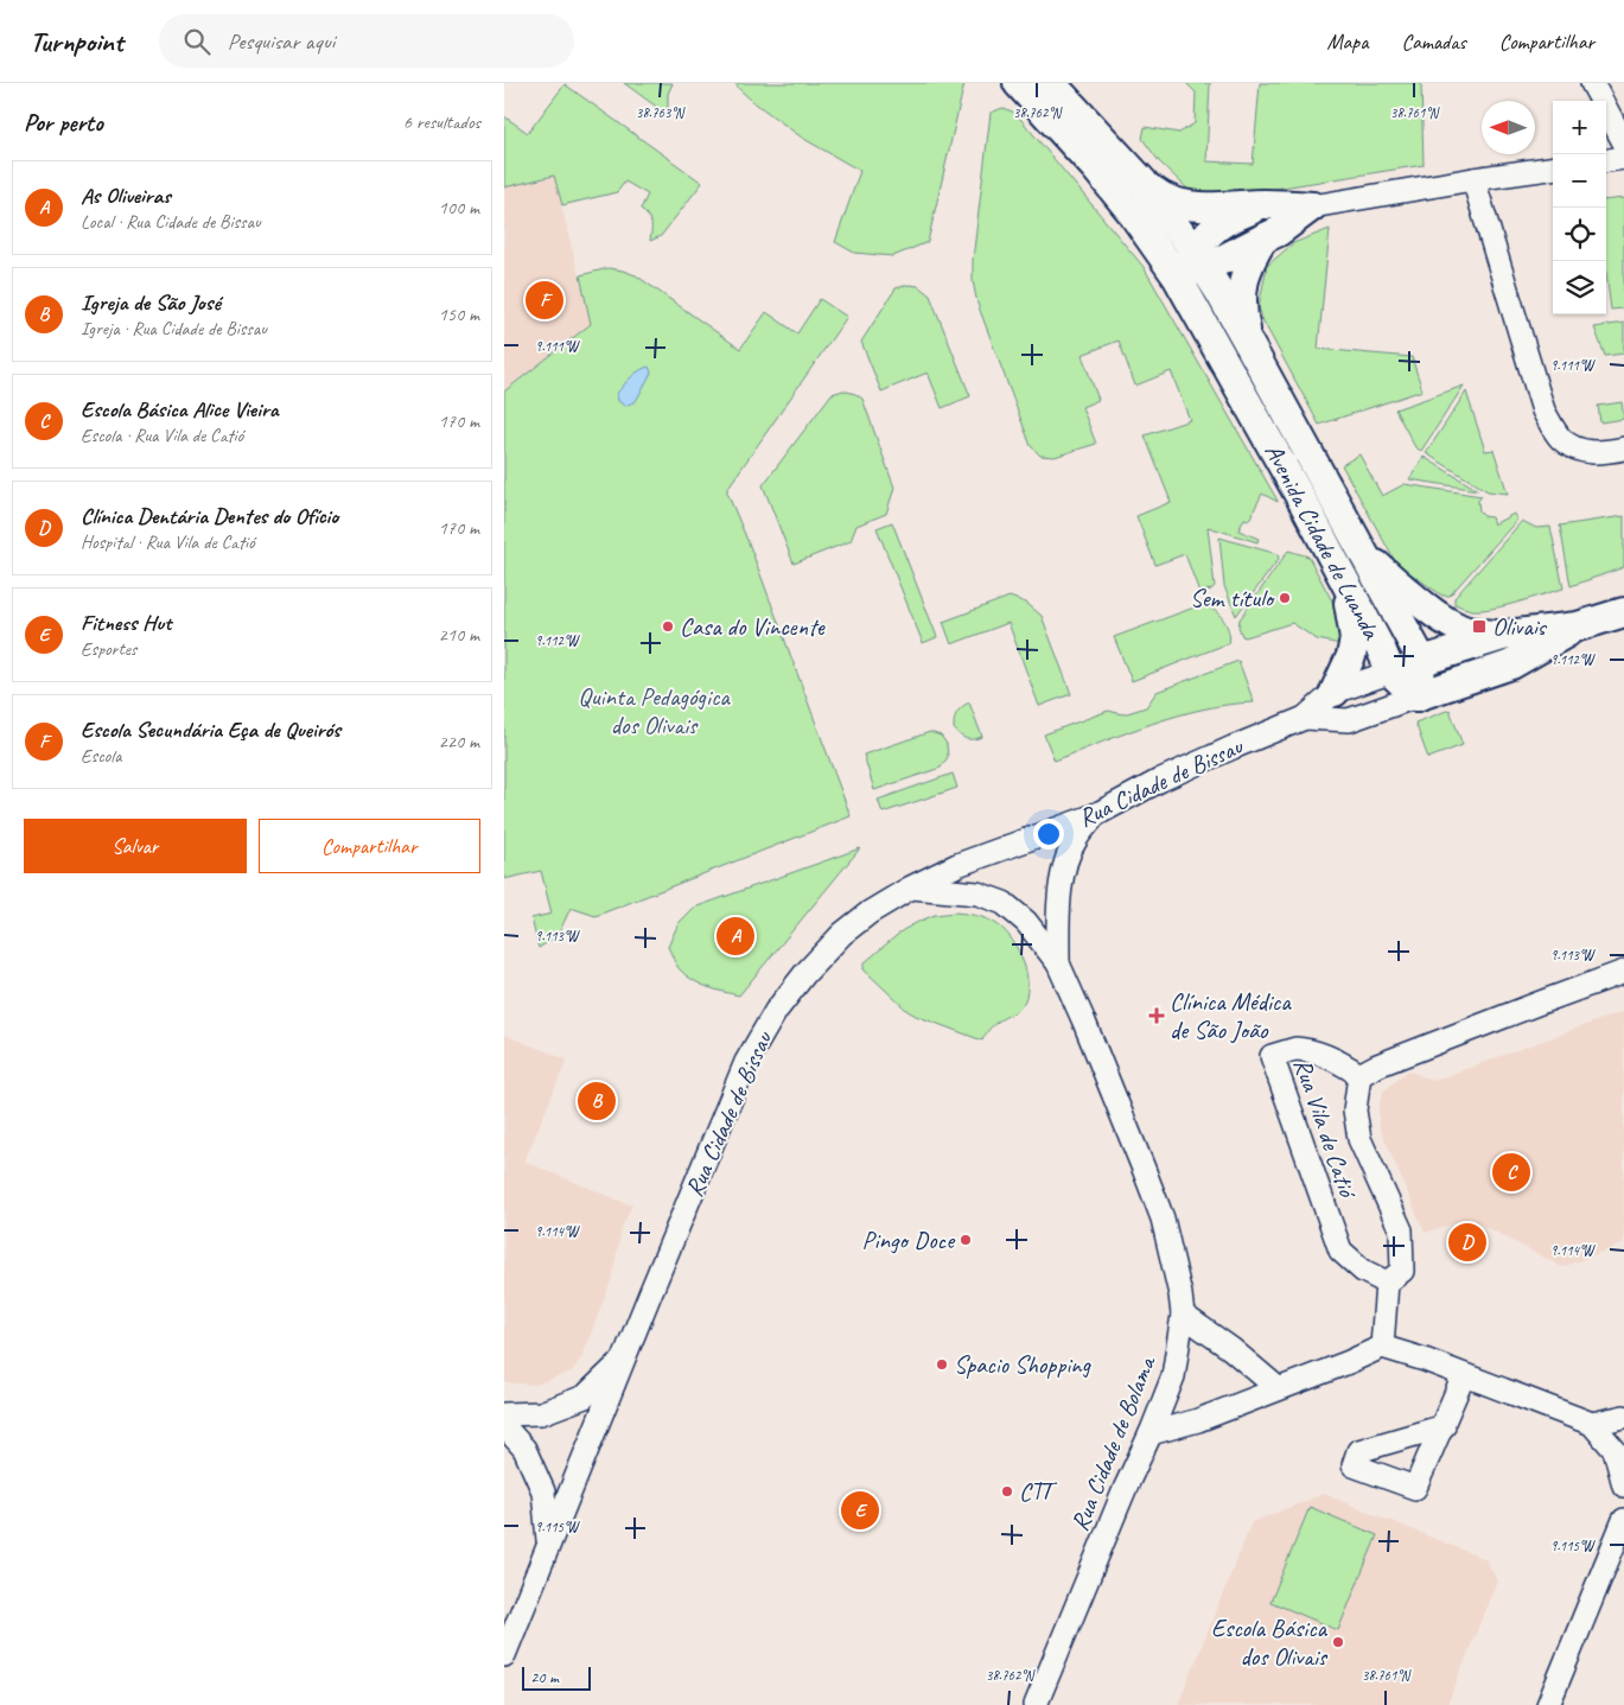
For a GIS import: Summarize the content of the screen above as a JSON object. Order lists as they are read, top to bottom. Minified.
{"streets":{"main road":["Avenida Cidade de Luanda","Rua Cidade de Bissau"],"street":["Rua Vila de Catió","Rua Cidade de Bolama"]},"crossings":[["Avenida Cidade de Luanda","Rua Cidade de Bissau"],["Rua Cidade de Bissau","Rua Cidade de Bolama"]],"parks":["Quinta Pedagógica dos Olivais"],"places":{"other":["Sem título","Casa do Vincente","Pingo Doce","Spacio Shopping","CTT","Escola Básica dos Olivais"],"transit":["Olivais"],"health":["Clínica Médica de São João"]},"scale_bar":"20 m","north":"left","page":{"header":"Turnpoint","search":"Pesquisar aqui","nav":["Mapa","Camadas","Compartilhar"],"heading":["Por perto","6 resultados"],"map_buttons":["+","−"],"list":[{"mark":"A","name":"As Oliveiras","note":"Local · Rua Cidade de Bissau","value":"100 m"},{"mark":"B","name":"Igreja de São José","note":"Igreja · Rua Cidade de Bissau","value":"150 m"},{"mark":"C","name":"Escola Básica Alice Vieira","note":"Escola · Rua Vila de Catió","value":"170 m"},{"mark":"D","name":"Clínica Dentária Dentes do Ofício","note":"Hospital · Rua Vila de Catió","value":"170 m"},{"mark":"E","name":"Fitness Hut","note":"Esportes","value":"210 m"},{"mark":"F","name":"Escola Secundária Eça de Queirós","note":"Escola","value":"220 m"}],"pins":["F","A","B","C","D","E"],"buttons":["Salvar","Compartilhar"],"scale":"20 m"},"coordinates":["38.763°N","38.762°N","38.761°N","9.111°W","9.112°W","9.113°W","9.114°W","9.115°W"]}
